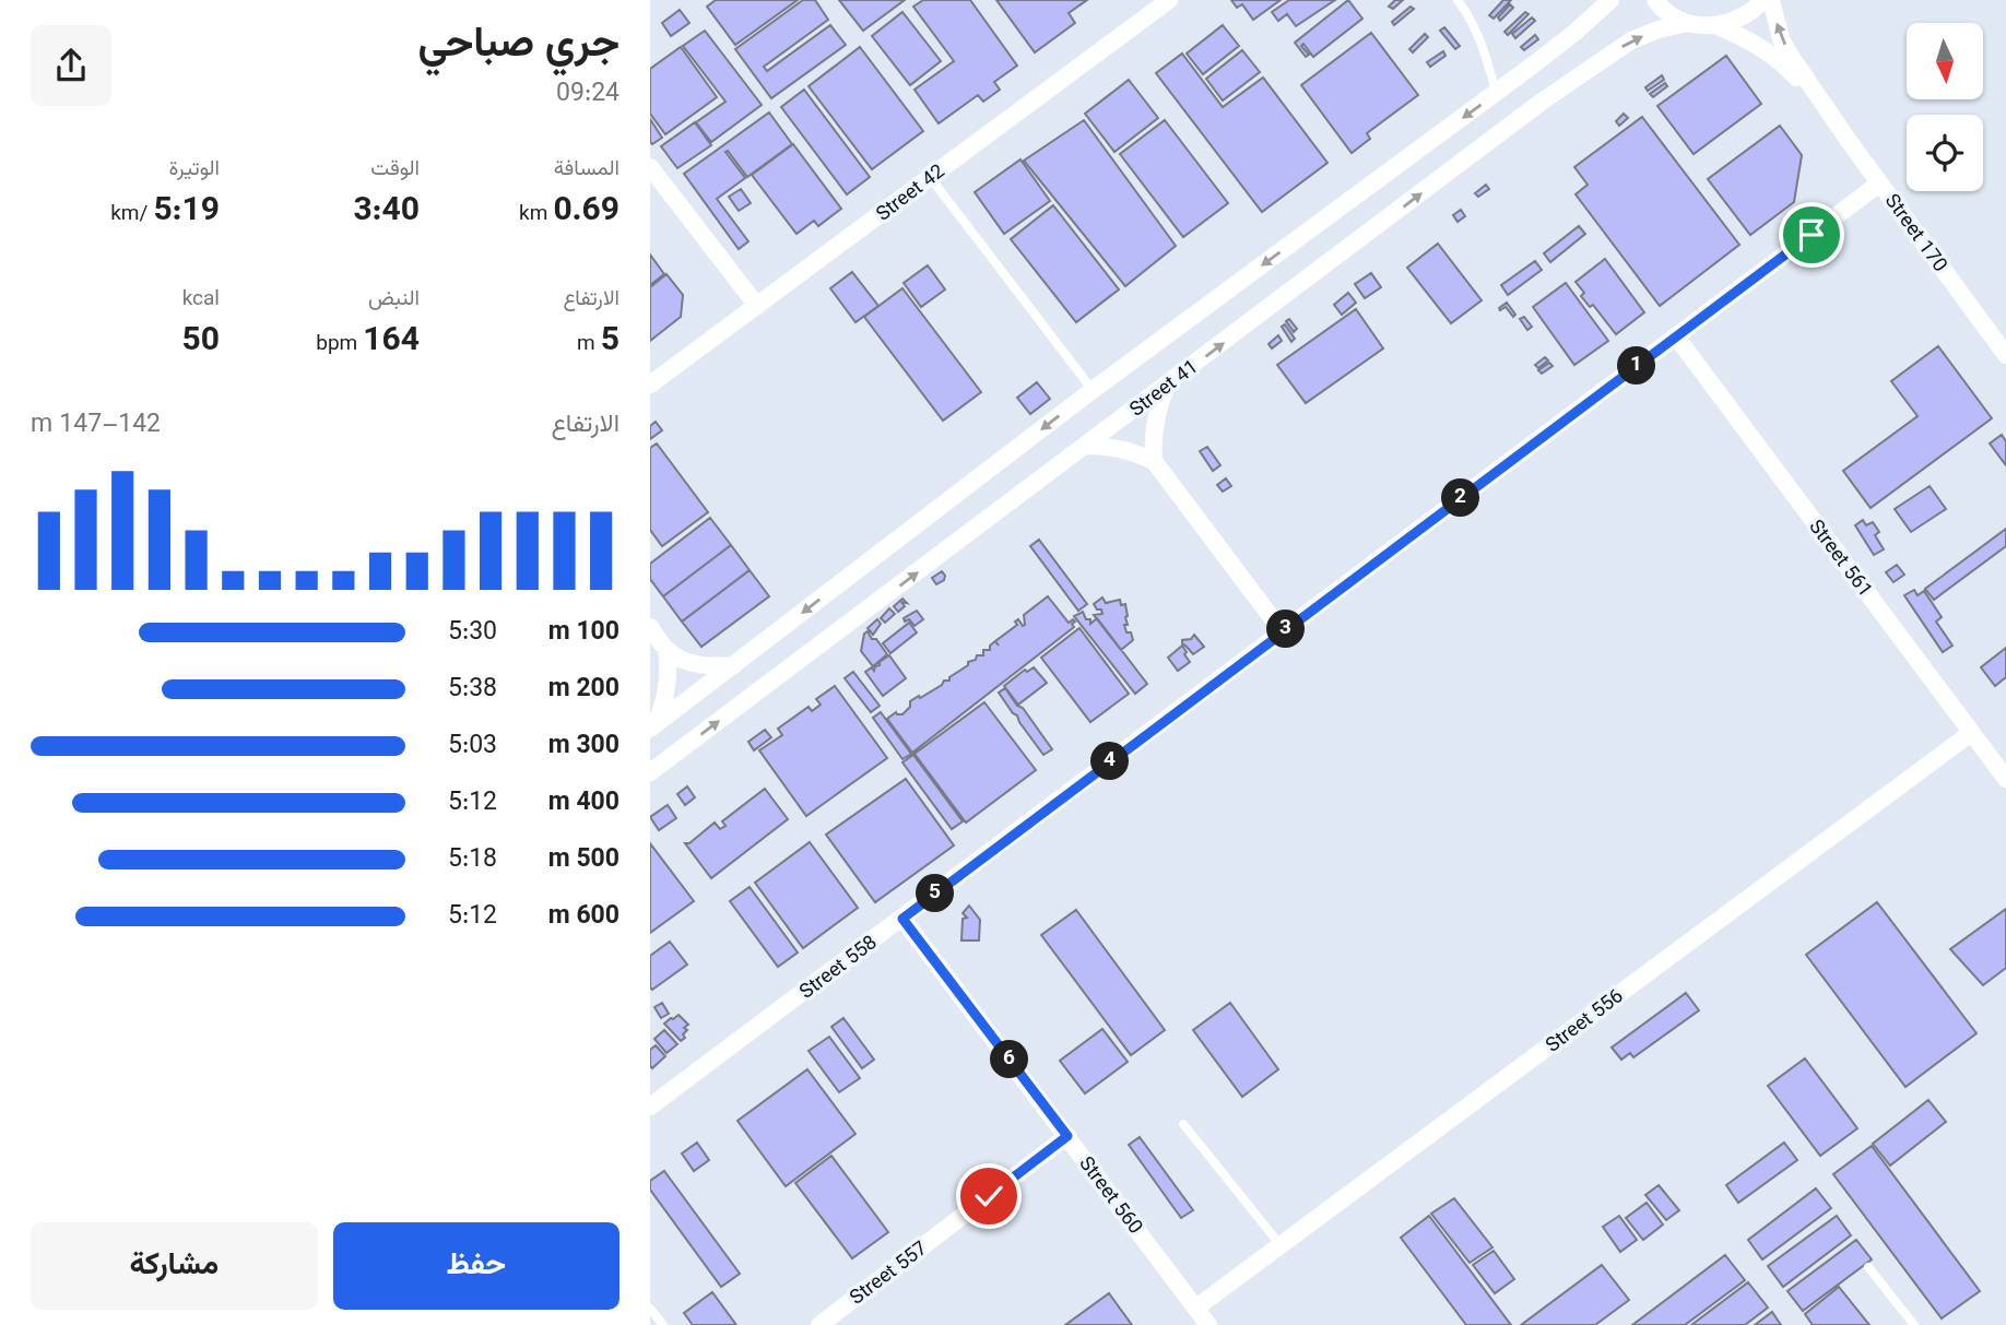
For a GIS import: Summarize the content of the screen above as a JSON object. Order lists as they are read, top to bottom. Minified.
{"streets":{"street":["Street 42","Street 170","Street 41","Street 561","Street 558","Street 556","Street 560","Street 557"]},"crossings":[["Street 170","Street 558"],["Street 561","Street 558"],["Street 561","Street 556"],["Street 558","Street 560"],["Street 556","Street 560"],["Street 560","Street 557"]],"north":"bottom","page":{"heading":["جري صباحي","09:24"],"stats":[["المسافة","0.69 km"],["الوقت","3:40"],["الوتيرة","5:19 /km"],["الارتفاع","5 m"],["النبض","164 bpm"],["kcal","50"]],"pins":["1","2","3","4","5","6"],"chart":["الارتفاع","142–147 m"],"list":[{"name":"100 m","note":"5:30"},{"name":"200 m","note":"5:38"},{"name":"300 m","note":"5:03"},{"name":"400 m","note":"5:12"},{"name":"500 m","note":"5:18"},{"name":"600 m","note":"5:12"}],"buttons":["حفظ","مشاركة"]}}
